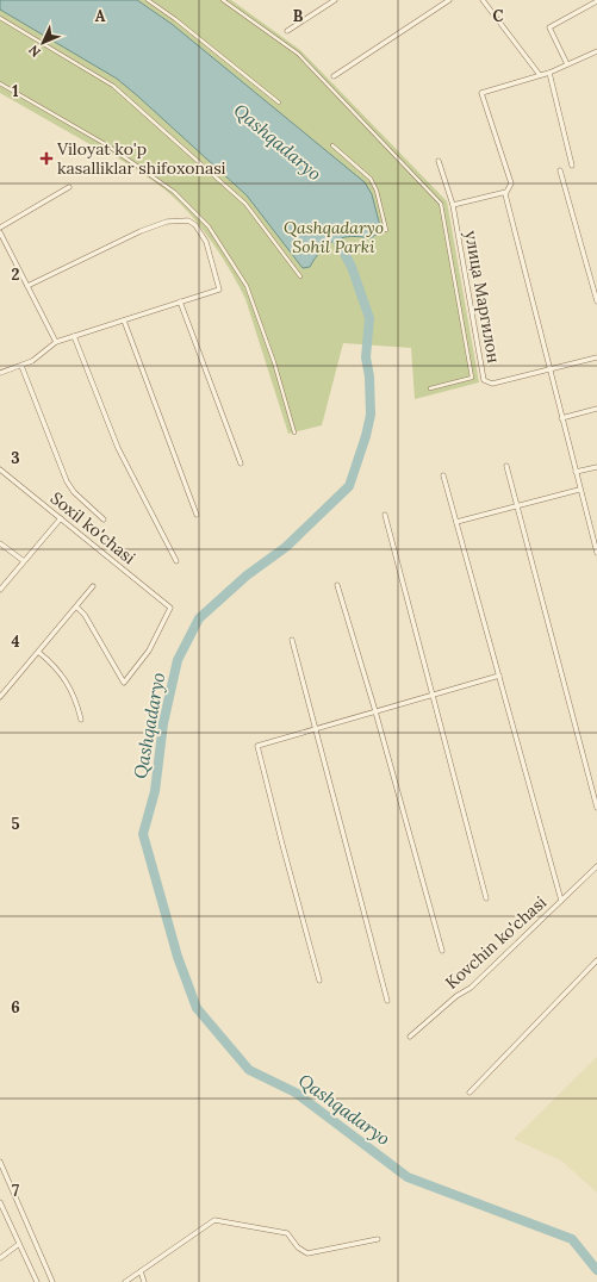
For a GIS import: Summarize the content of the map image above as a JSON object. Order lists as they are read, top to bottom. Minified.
{"streets":{"street":["улица Маргилон","Soxil ko'chasi","Kovchin ko'chasi"]},"water":["Qashqadaryo"],"parks":["Qashqadaryo Sohil Parki"],"places":{"health":["Viloyat ko'p kasalliklar shifoxonasi"]},"north":"bottom left","grid":{"columns":["A","B","C"],"rows":["1","2","3","4","5","6","7"]}}
